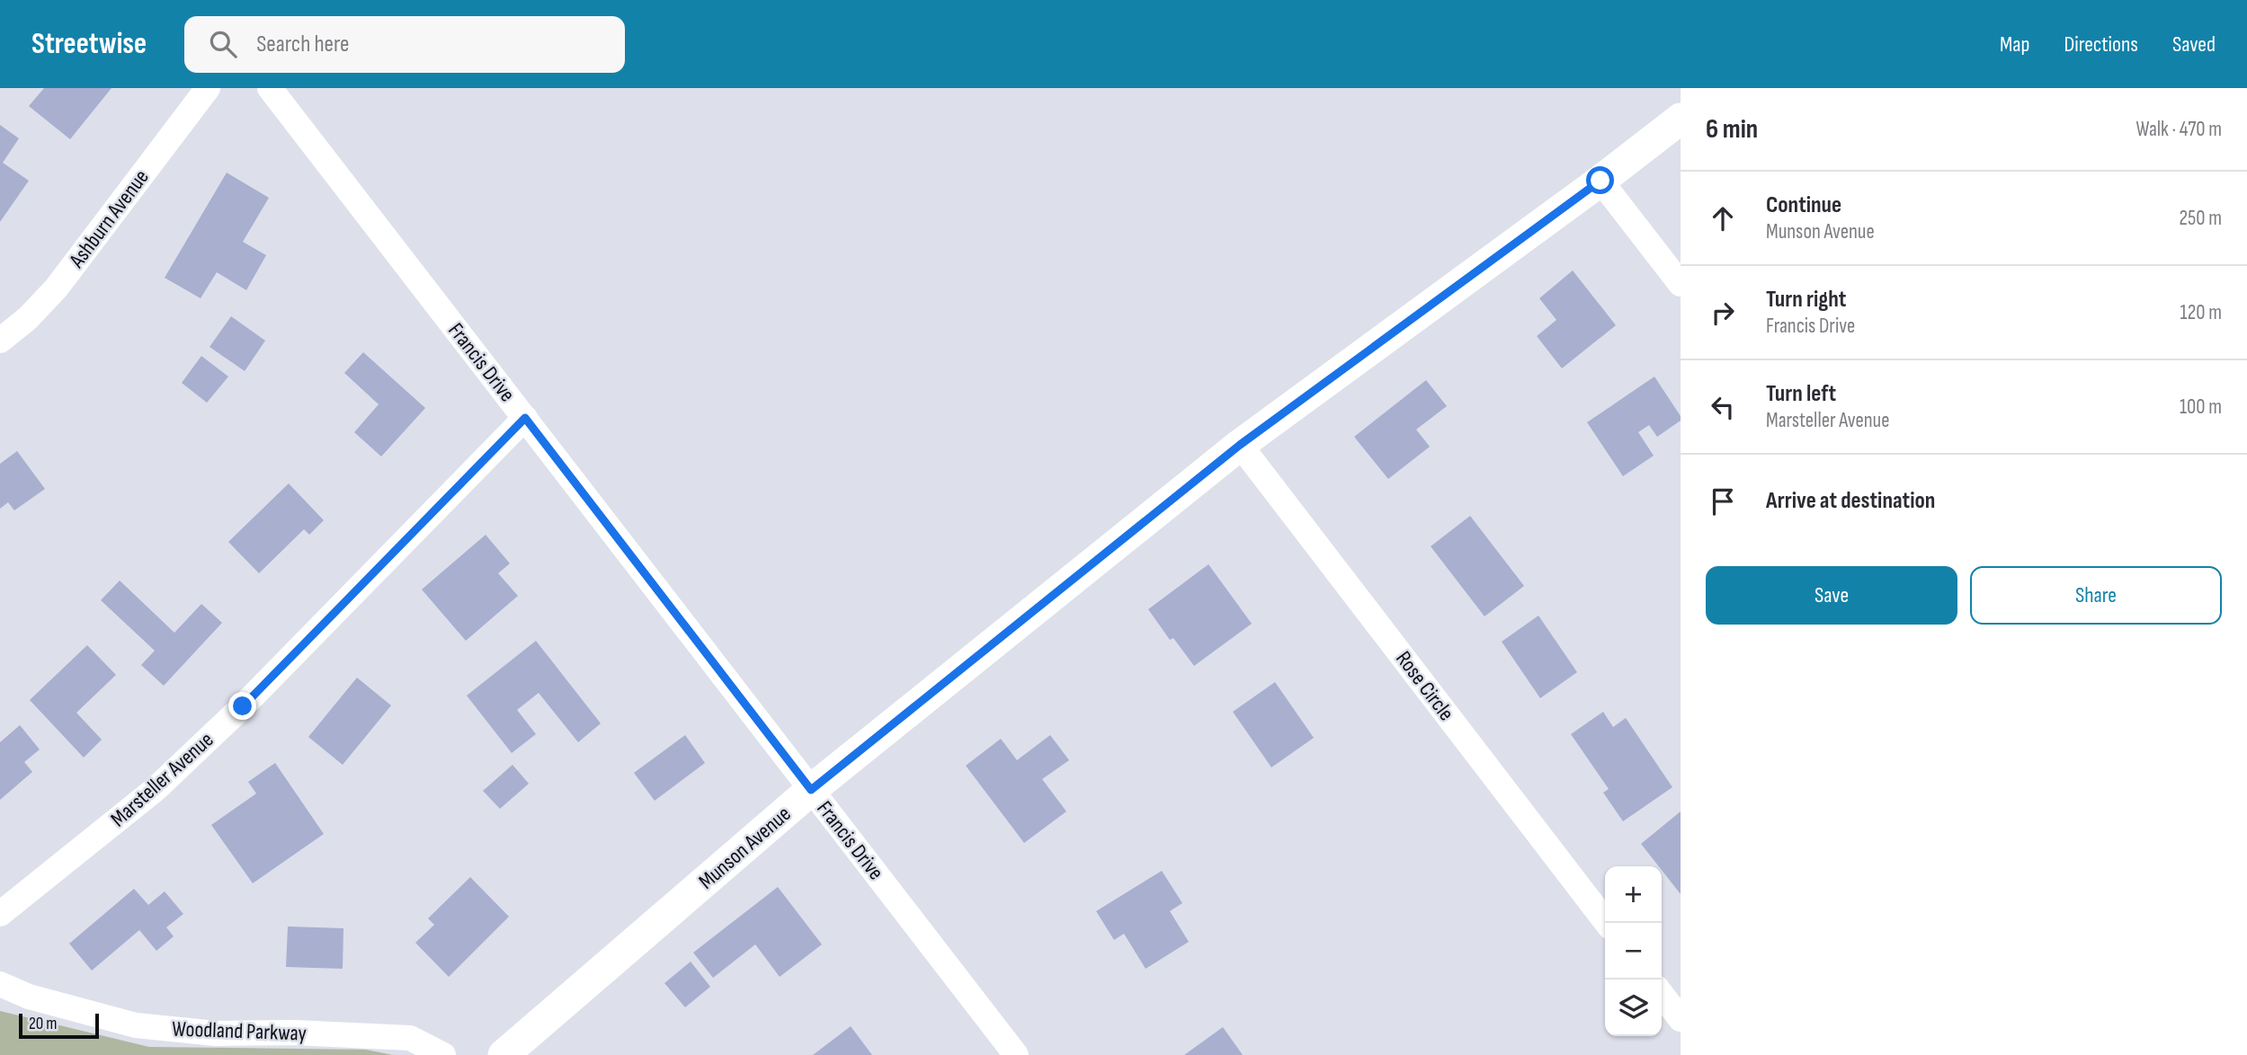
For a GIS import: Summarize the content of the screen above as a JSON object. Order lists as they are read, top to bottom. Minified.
{"streets":{"street":["Ashburn Avenue","Francis Drive","Rose Circle","Marsteller Avenue","Munson Avenue","Woodland Parkway"]},"crossings":[["Francis Drive","Marsteller Avenue"],["Francis Drive","Munson Avenue"],["Rose Circle","Munson Avenue"]],"scale_bar":"20 m","page":{"header":"Streetwise","search":"Search here","nav":["Map","Directions","Saved"],"heading":["6 min","Walk · 470 m"],"list":[["Continue","Munson Avenue","250 m"],["Turn right","Francis Drive","120 m"],["Turn left","Marsteller Avenue","100 m"],"Arrive at destination"],"buttons":["Save","Share"],"map_buttons":["+","−"],"scale":"20 m"}}
